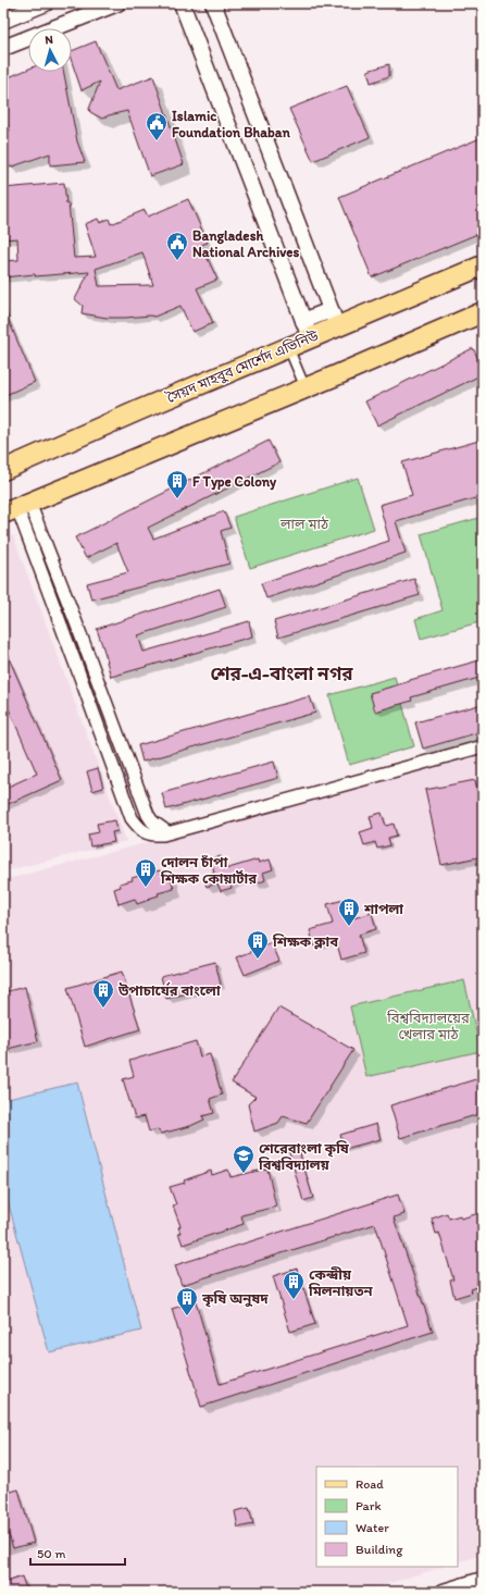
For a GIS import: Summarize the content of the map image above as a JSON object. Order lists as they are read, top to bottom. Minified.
{"streets":{"main road":["সৈয়দ মাহবুব মোর্শেদ এভিনিউ"]},"districts":["শের-এ-বাংলা নগর"],"parks":["লাল মাঠ","বিশ্ববিদ্যালয়ের খেলার মাঠ"],"places":{"public building":["Islamic Foundation Bhaban","Bangladesh National Archives"],"building":["F Type Colony","দোলন চাঁপা শিক্ষক কোয়ার্টার","শাপলা","শিক্ষক ক্লাব","উপাচার্যের বাংলো","কেন্দ্রীয় মিলনায়তন","কৃষি অনুষদ"],"school or university":["শেরেবাংলা কৃষি বিশ্ববিদ্যালয়"]},"legend":["Road","Park","Water","Building"],"scale_bar":"50 m","north":"top"}
